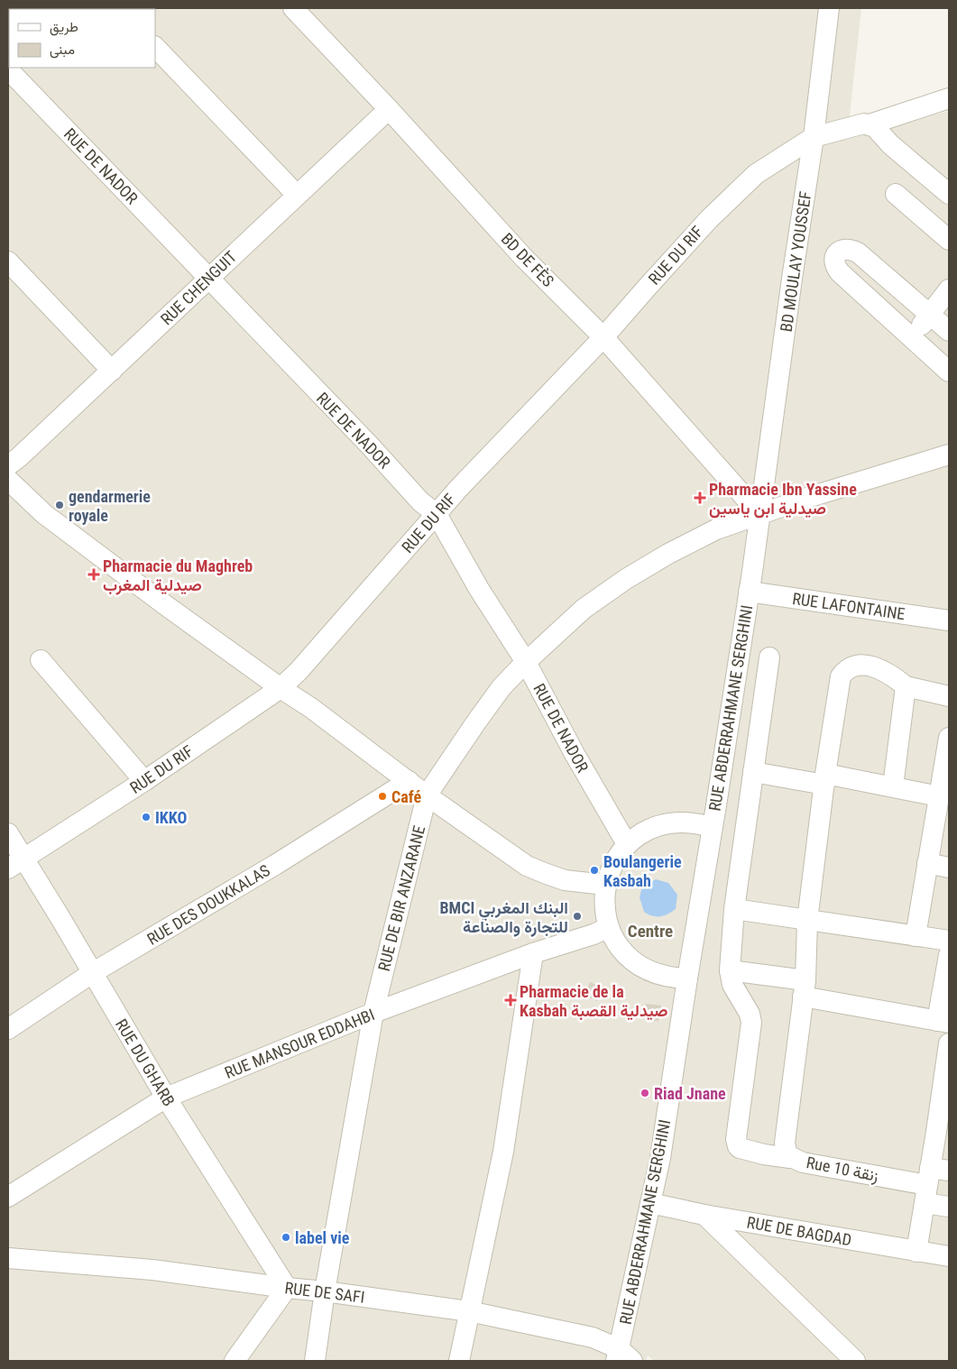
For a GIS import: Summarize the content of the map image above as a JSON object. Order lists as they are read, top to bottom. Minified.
{"streets":{"street":["RUE DE NADOR","RUE DU RIF","BD DE FÈS","BD MOULAY YOUSSEF","RUE CHENGUIT","RUE LAFONTAINE","RUE ABDERRAHMANE SERGHINI","RUE DE BIR ANZARANE","RUE DES DOUKKALAS","RUE MANSOUR EDDAHBI","RUE DU GHARB","Rue 10 زنقة","RUE DE BAGDAD","RUE DE SAFI"]},"crossings":[["RUE DE NADOR","RUE DU RIF"],["RUE DE NADOR","RUE CHENGUIT"],["RUE DE NADOR","RUE ABDERRAHMANE SERGHINI"],["RUE DE NADOR","RUE DE BIR ANZARANE"],["RUE DU RIF","BD DE FÈS"],["RUE DU RIF","BD MOULAY YOUSSEF"],["RUE DU RIF","RUE DU GHARB"],["BD DE FÈS","BD MOULAY YOUSSEF"],["BD DE FÈS","RUE CHENGUIT"],["BD DE FÈS","RUE ABDERRAHMANE SERGHINI"],["BD DE FÈS","RUE DE BIR ANZARANE"],["BD MOULAY YOUSSEF","RUE ABDERRAHMANE SERGHINI"],["BD MOULAY YOUSSEF","RUE DE BIR ANZARANE"],["RUE LAFONTAINE","RUE ABDERRAHMANE SERGHINI"],["RUE ABDERRAHMANE SERGHINI","RUE DE BIR ANZARANE"],["RUE ABDERRAHMANE SERGHINI","RUE MANSOUR EDDAHBI"],["RUE ABDERRAHMANE SERGHINI","RUE DE BAGDAD"],["RUE ABDERRAHMANE SERGHINI","RUE DE SAFI"],["RUE DE BIR ANZARANE","RUE MANSOUR EDDAHBI"],["RUE DE BIR ANZARANE","RUE DE SAFI"],["RUE DES DOUKKALAS","RUE DU GHARB"],["RUE MANSOUR EDDAHBI","RUE DU GHARB"],["RUE DU GHARB","RUE DE SAFI"]],"districts":["Centre"],"places":{"health":["Pharmacie Ibn Yassine صيدلية ابن ياسين","Pharmacie du Maghreb صيدلية المغرب","Pharmacie de la Kasbah صيدلية القصبة"],"other":["gendarmerie royale","Café","IKKO","Boulangerie Kasbah","BMCI البنك المغربي للتجارة والصناعة","Riad Jnane","label vie"]},"legend":["طريق","مبنى"]}
